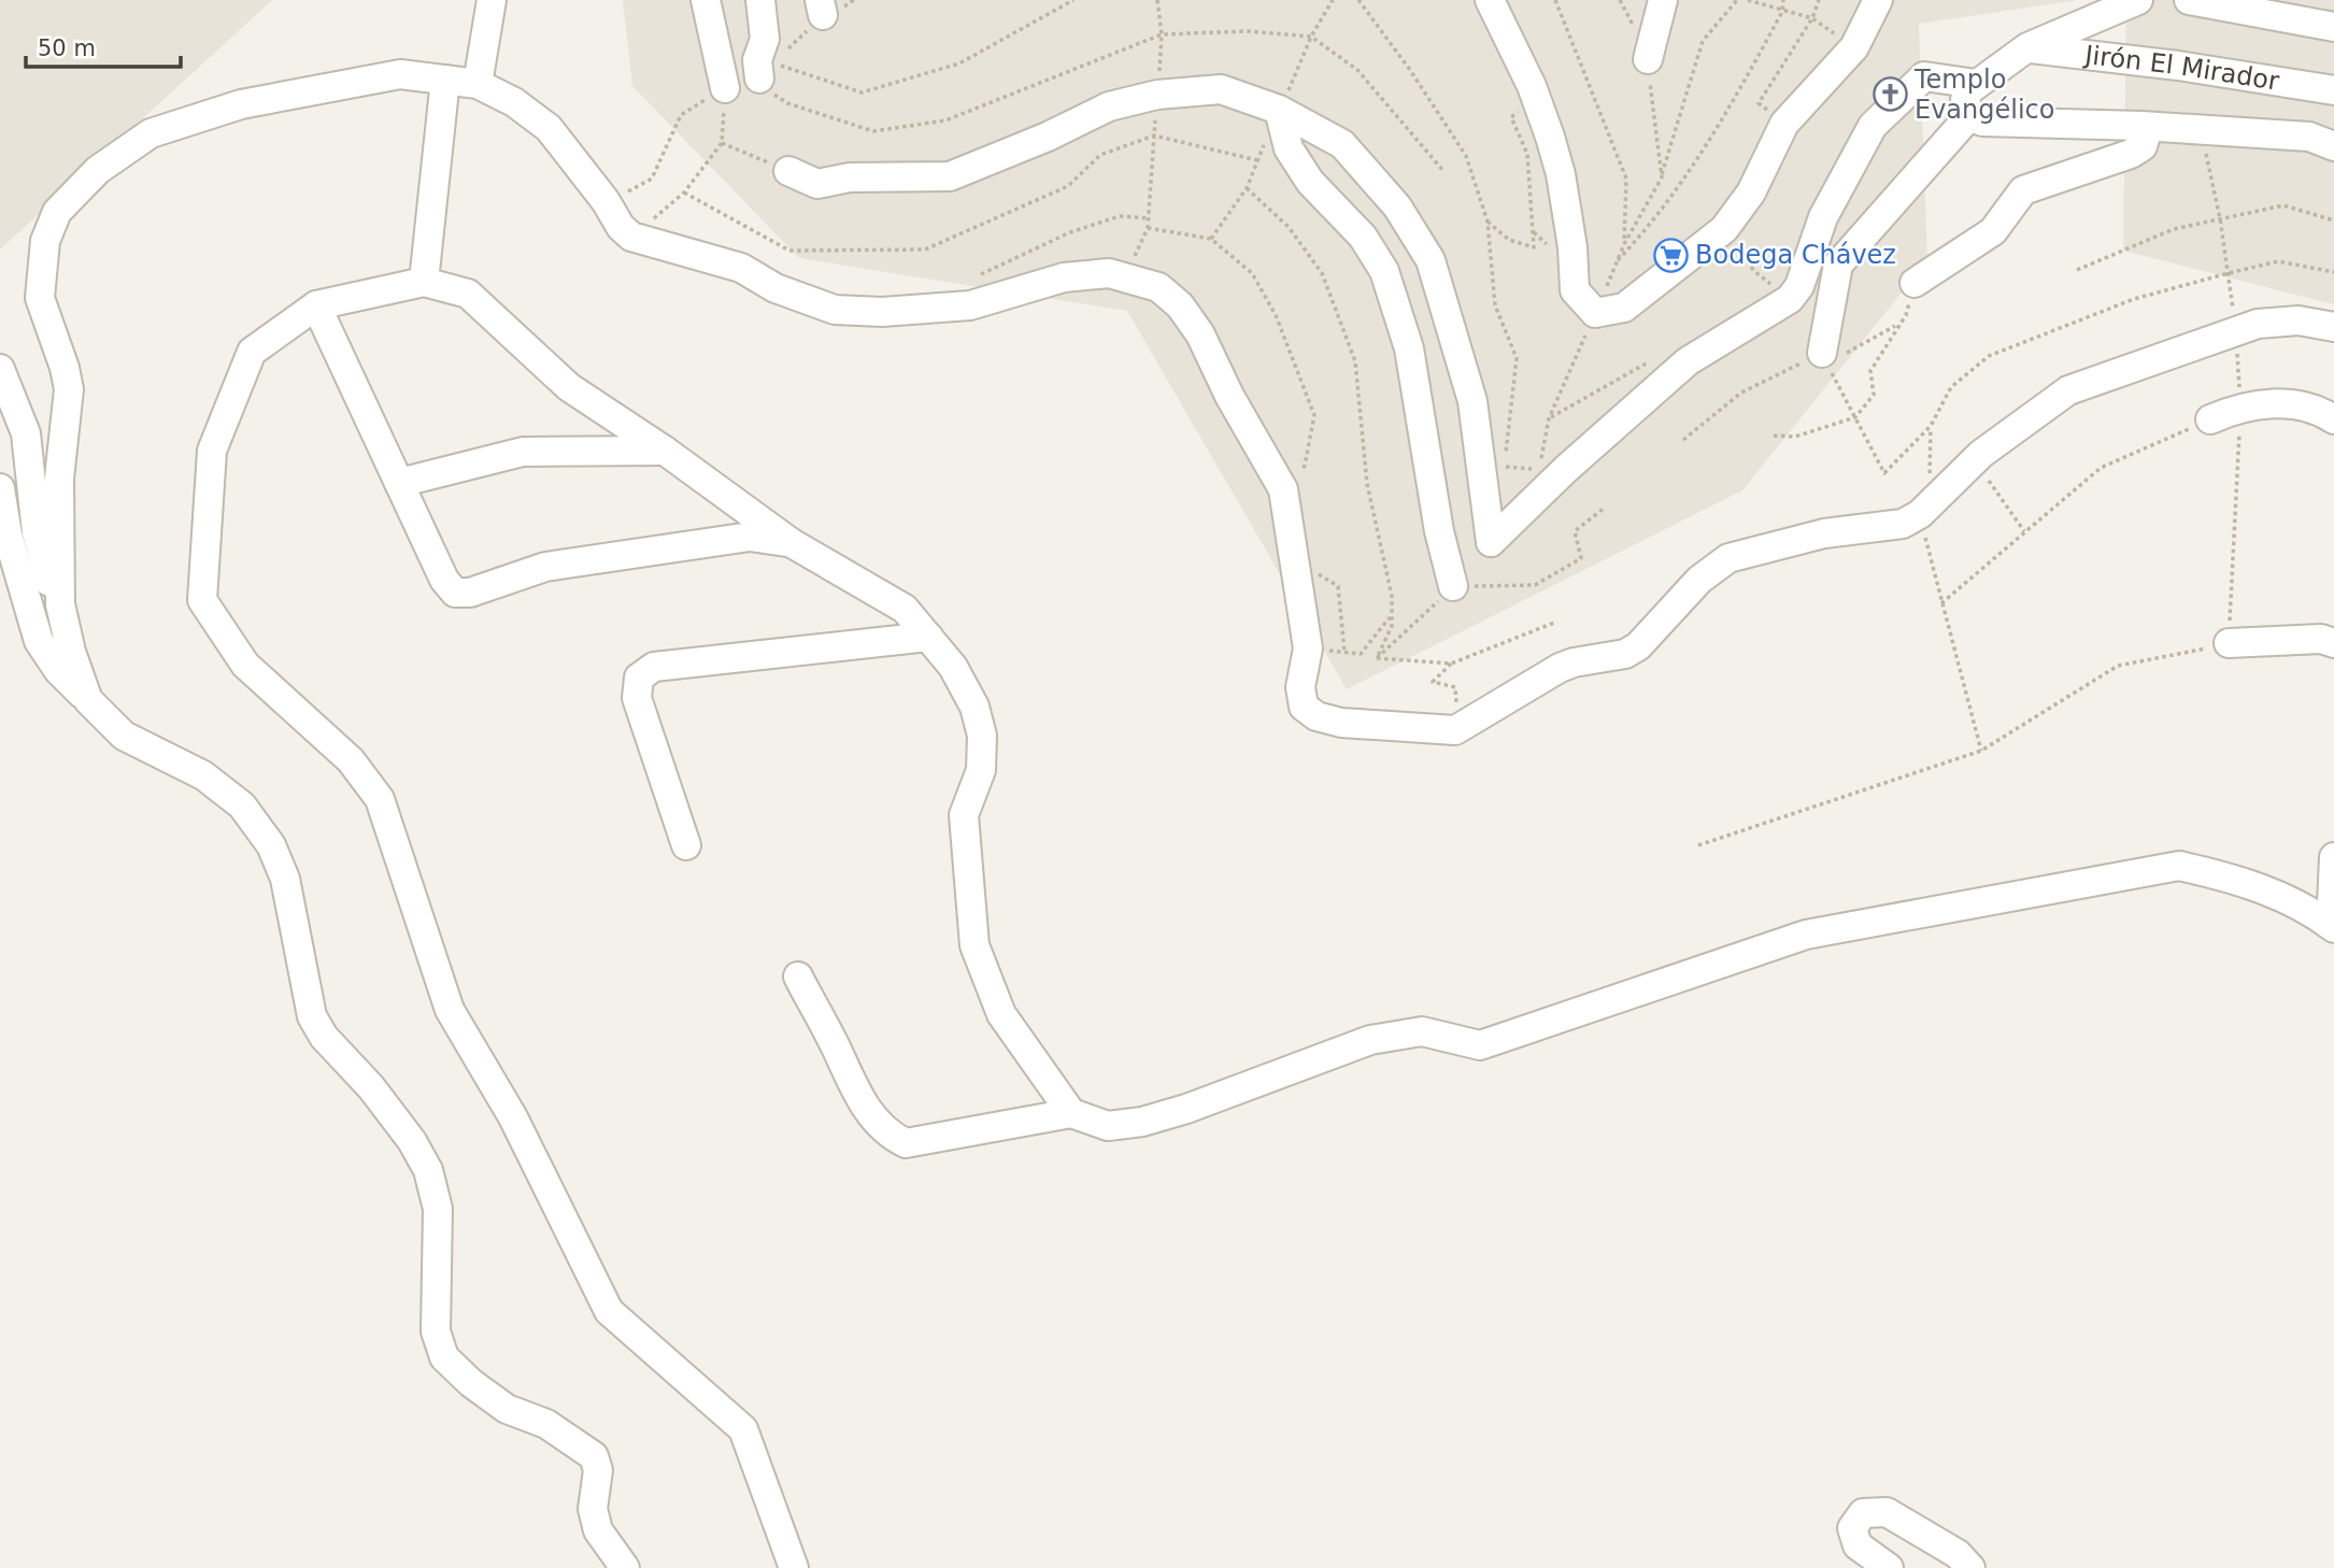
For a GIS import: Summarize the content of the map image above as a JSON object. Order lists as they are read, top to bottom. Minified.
{"streets":{"street":["Jirón El Mirador"]},"places":{"church":["Templo Evangélico"],"supermarket":["Bodega Chávez"]},"scale_bar":"50 m"}
